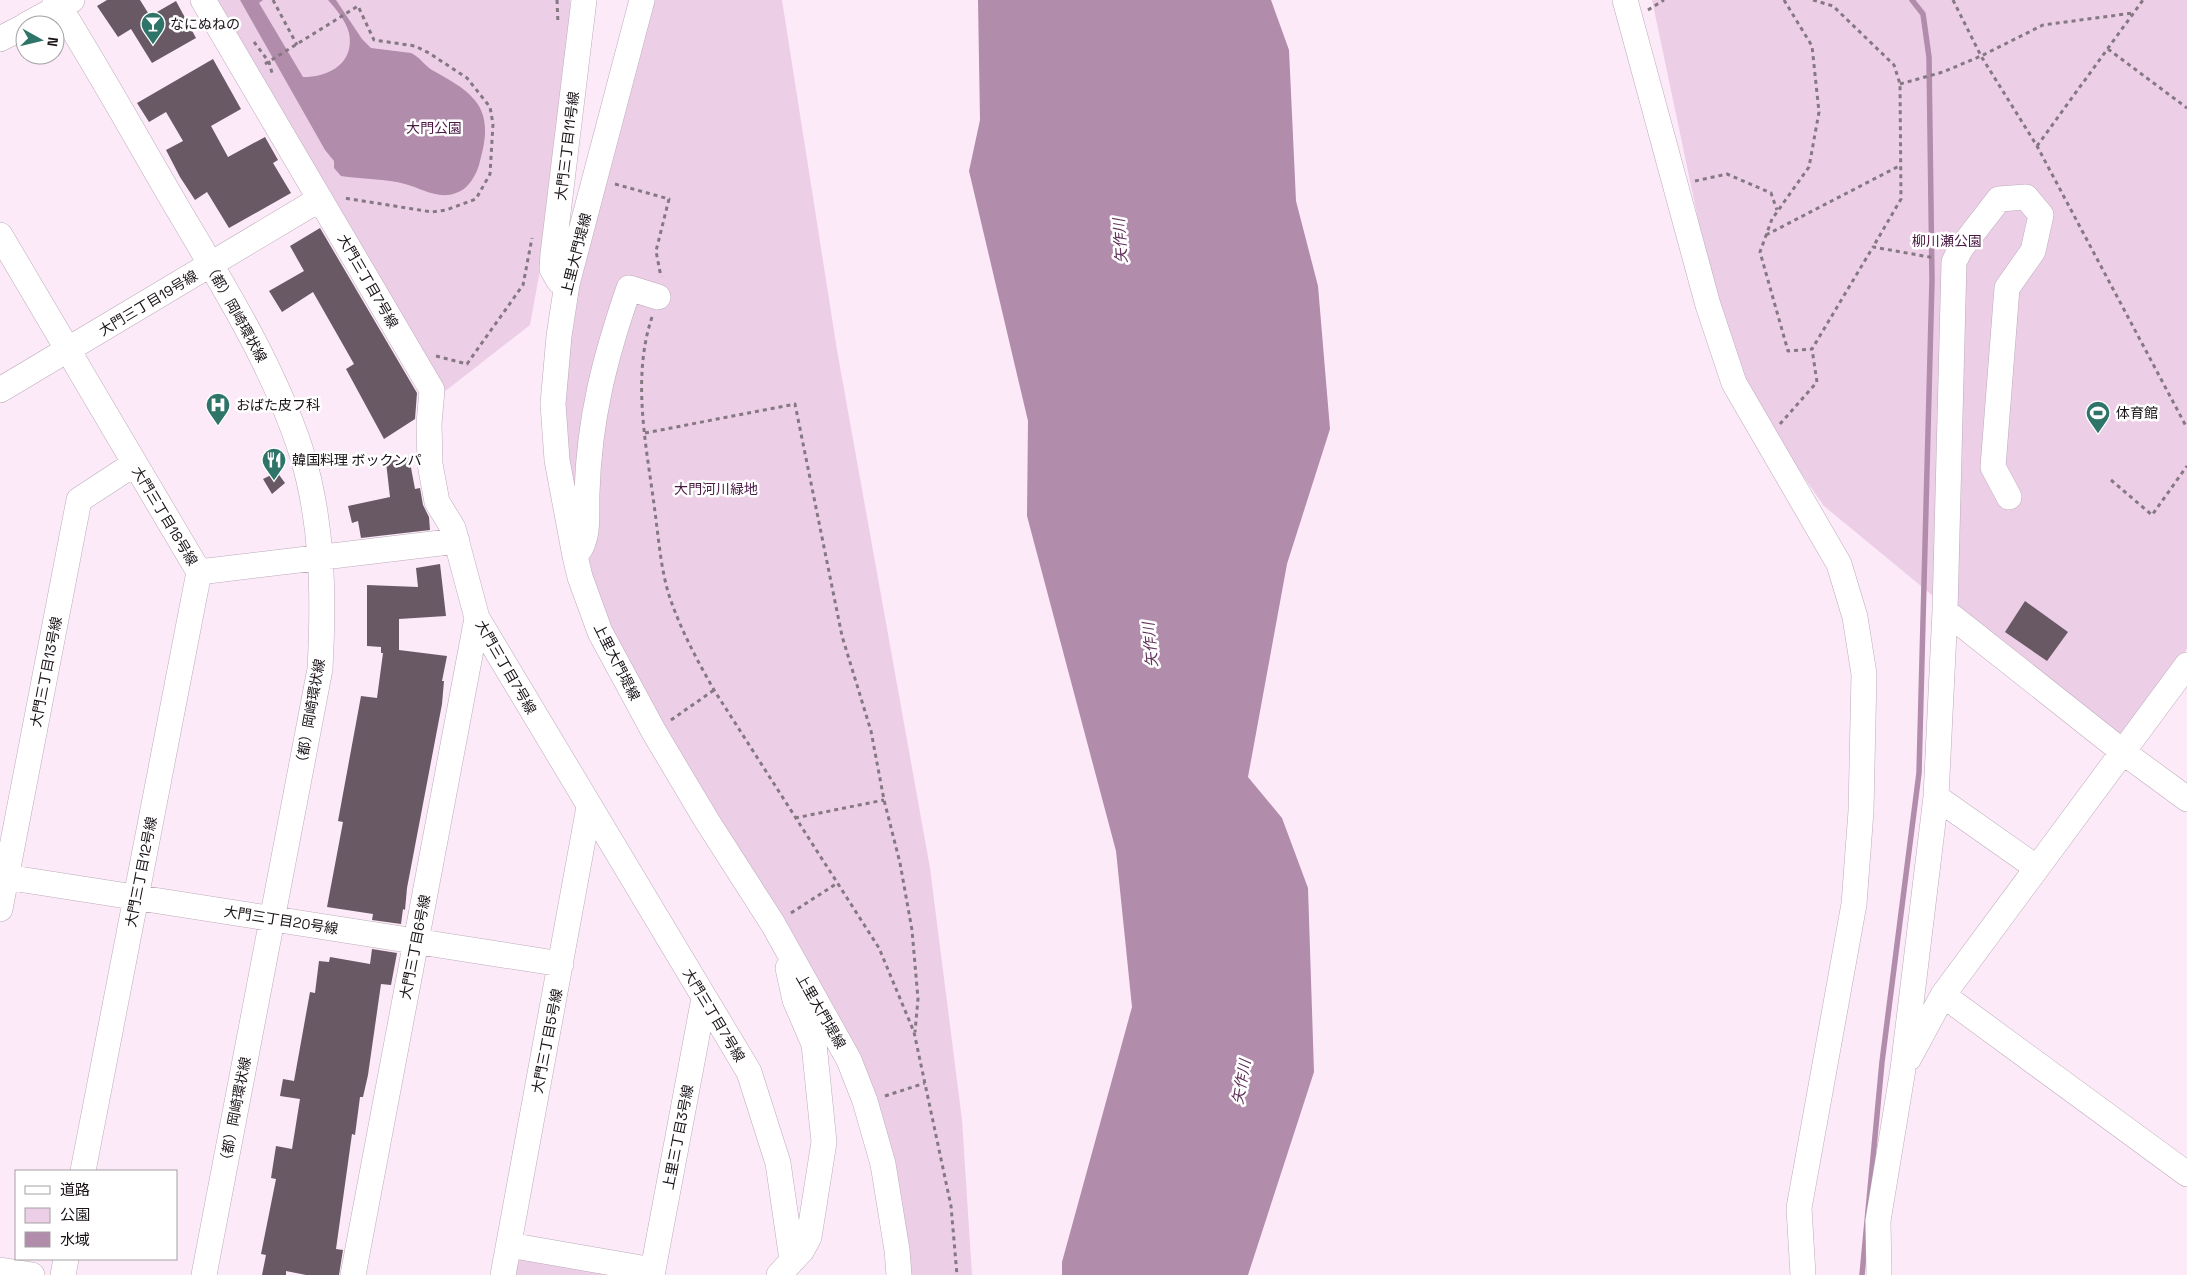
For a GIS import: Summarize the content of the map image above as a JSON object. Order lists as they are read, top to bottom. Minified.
{"streets":{"street":["大門三丁目11号線","上里大門堤線","大門三丁目7号線","大門三丁目19号線","（都）岡崎環状線","大門三丁目18号線","大門三丁目13号線","大門三丁目12号線","大門三丁目20号線","大門三丁目6号線","大門三丁目5号線","上里三丁目3号線"]},"crossings":[["大門三丁目11号線","上里大門堤線"],["大門三丁目7号線","大門三丁目19号線"],["大門三丁目7号線","大門三丁目18号線"],["大門三丁目7号線","大門三丁目6号線"],["大門三丁目7号線","大門三丁目5号線"],["大門三丁目7号線","上里三丁目3号線"],["大門三丁目19号線","（都）岡崎環状線"],["大門三丁目19号線","大門三丁目18号線"],["（都）岡崎環状線","大門三丁目18号線"],["（都）岡崎環状線","大門三丁目20号線"],["大門三丁目18号線","大門三丁目13号線"],["大門三丁目18号線","大門三丁目12号線"],["大門三丁目13号線","大門三丁目20号線"],["大門三丁目12号線","大門三丁目20号線"],["大門三丁目20号線","大門三丁目6号線"],["大門三丁目20号線","大門三丁目5号線"]],"water":["矢作川"],"parks":["大門公園","柳川瀬公園","大門河川緑地"],"places":{"bar":["なにぬねの"],"hospital":["おばた皮フ科"],"sports":["体育館"],"restaurant":["韓国料理 ボックンパ"]},"legend":["道路","公園","水域"],"north":"right"}
